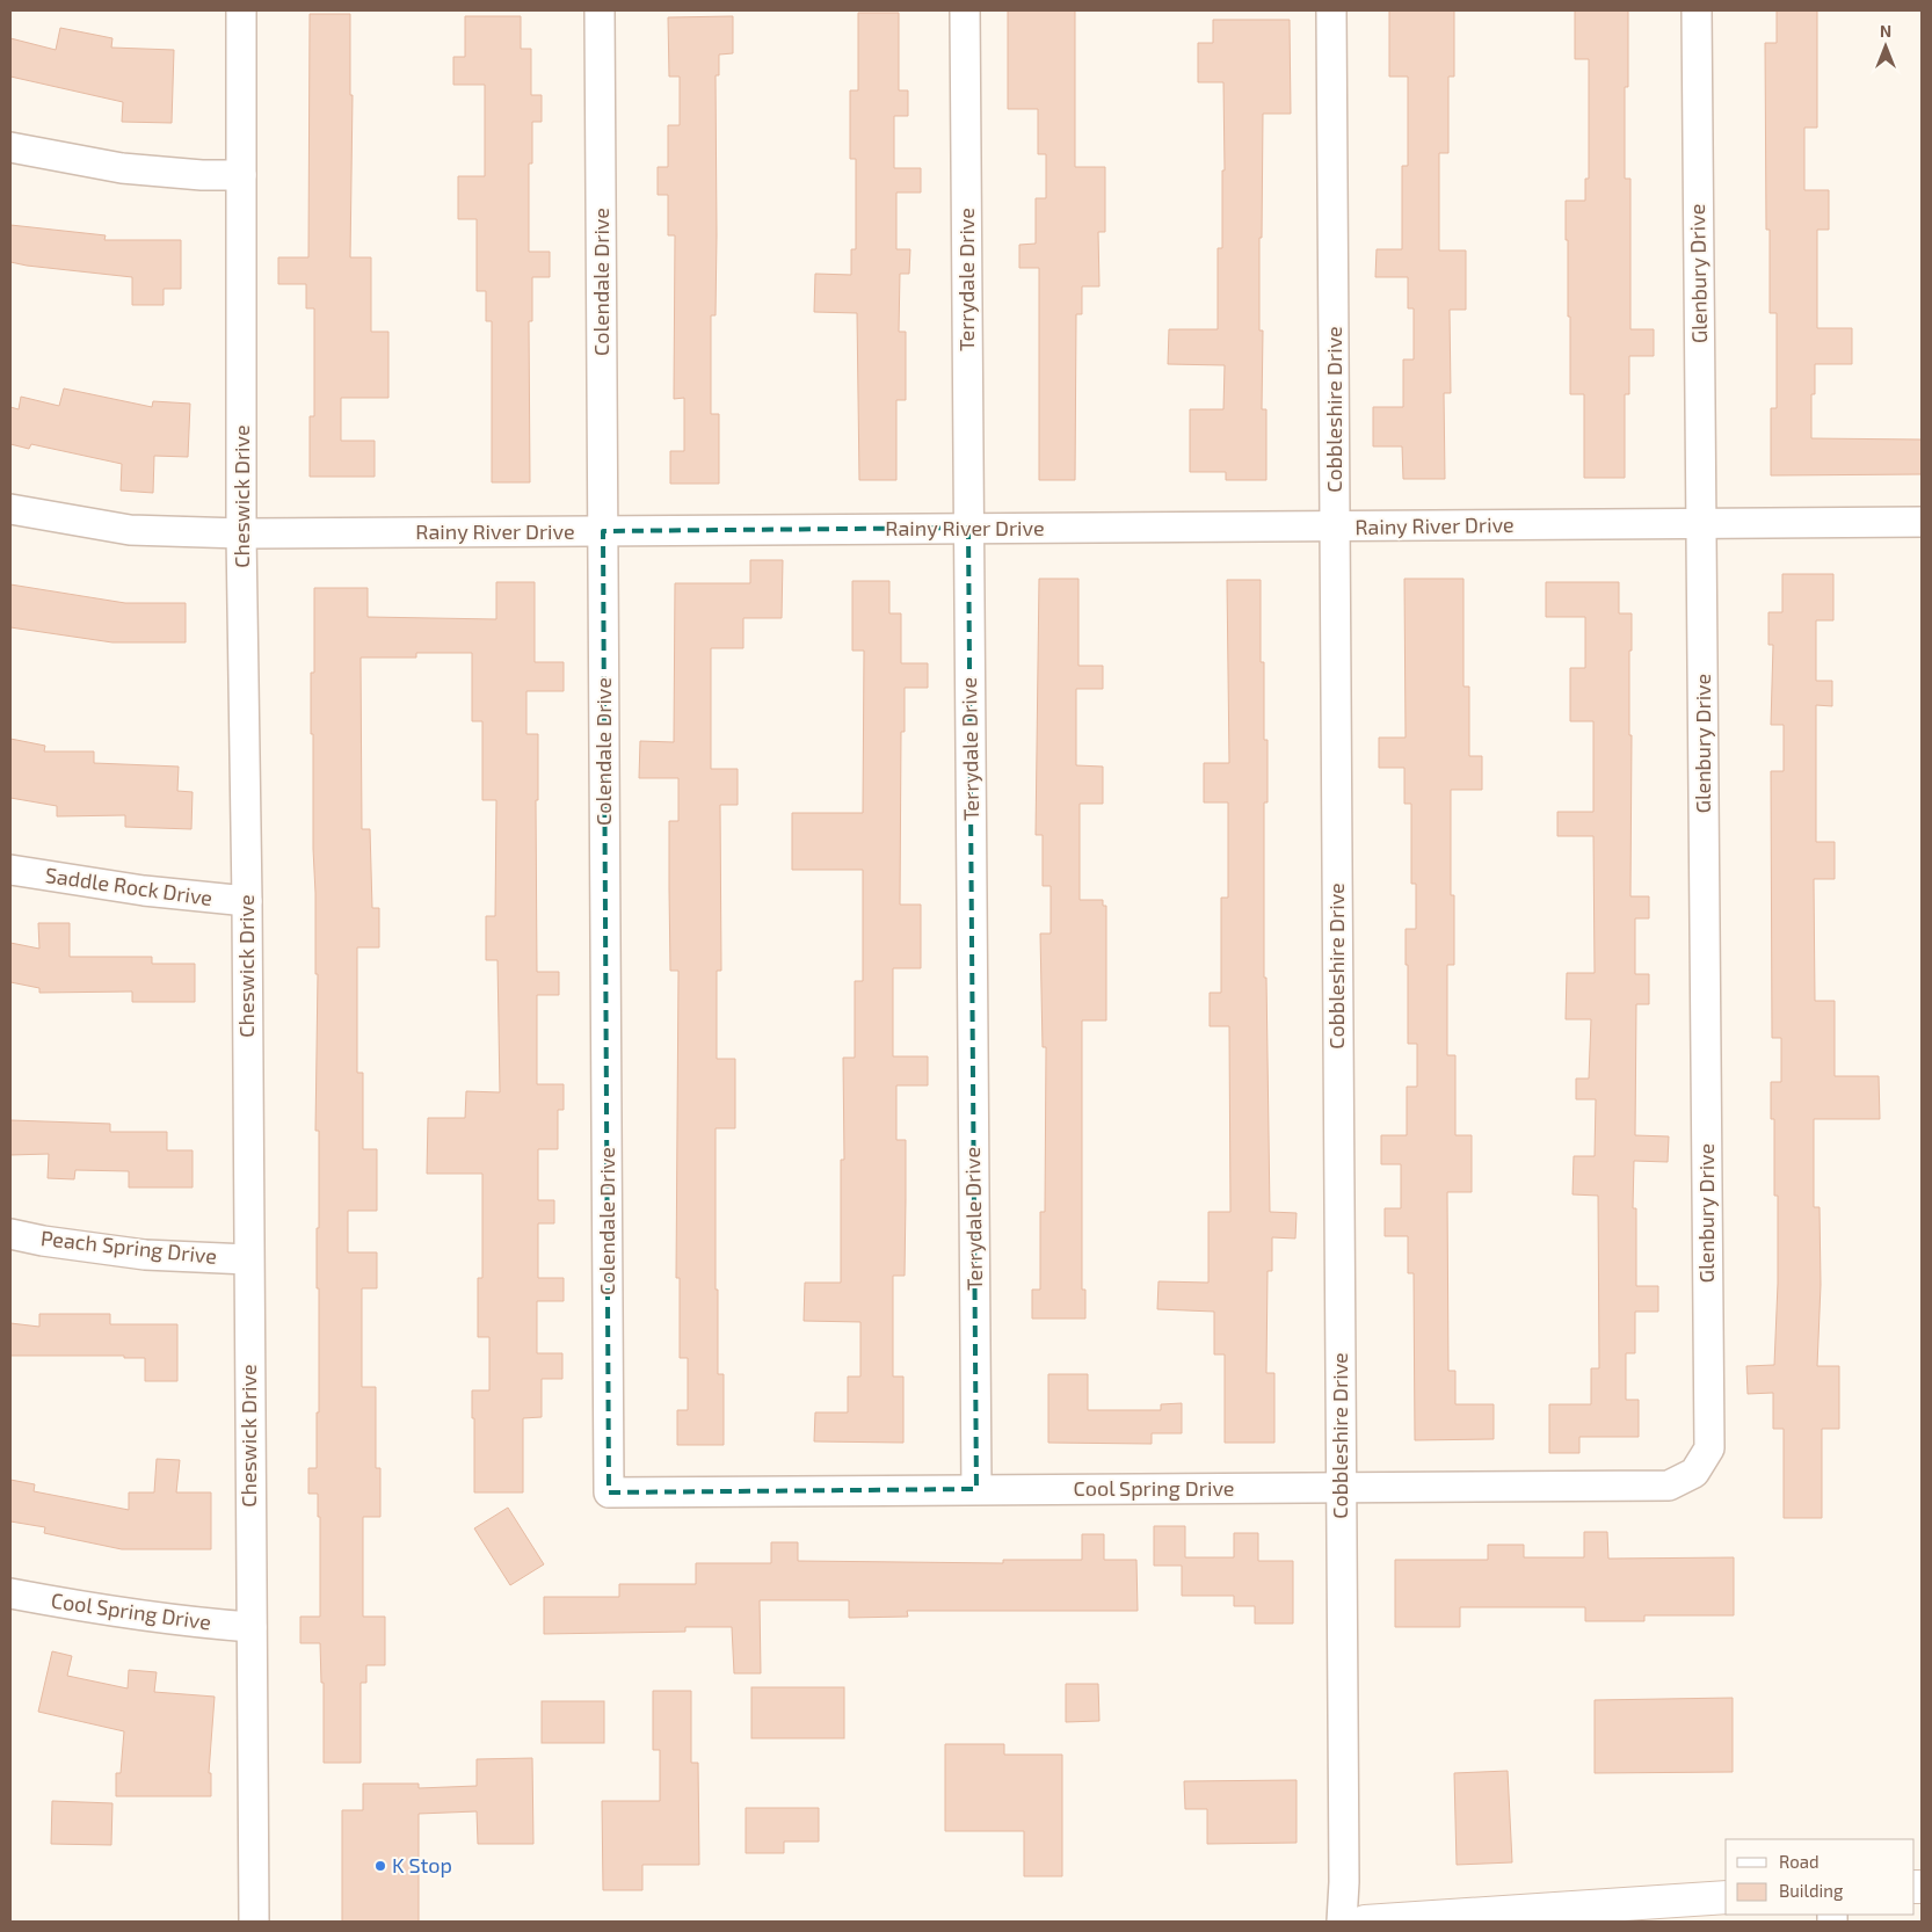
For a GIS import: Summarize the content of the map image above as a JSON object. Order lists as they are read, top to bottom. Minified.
{"streets":{"street":["Glenbury Drive","Terrydale Drive","Colendale Drive","Cobbleshire Drive","Cheswick Drive","Rainy River Drive","Saddle Rock Drive","Peach Spring Drive","Cool Spring Drive"]},"crossings":[["Glenbury Drive","Rainy River Drive"],["Glenbury Drive","Cool Spring Drive"],["Terrydale Drive","Rainy River Drive"],["Terrydale Drive","Cool Spring Drive"],["Colendale Drive","Rainy River Drive"],["Colendale Drive","Cool Spring Drive"],["Cobbleshire Drive","Rainy River Drive"],["Cobbleshire Drive","Cool Spring Drive"],["Cheswick Drive","Rainy River Drive"],["Cheswick Drive","Saddle Rock Drive"],["Cheswick Drive","Peach Spring Drive"],["Cheswick Drive","Cool Spring Drive"]],"places":["K Stop"],"legend":["Road","Building"],"north":"top"}
